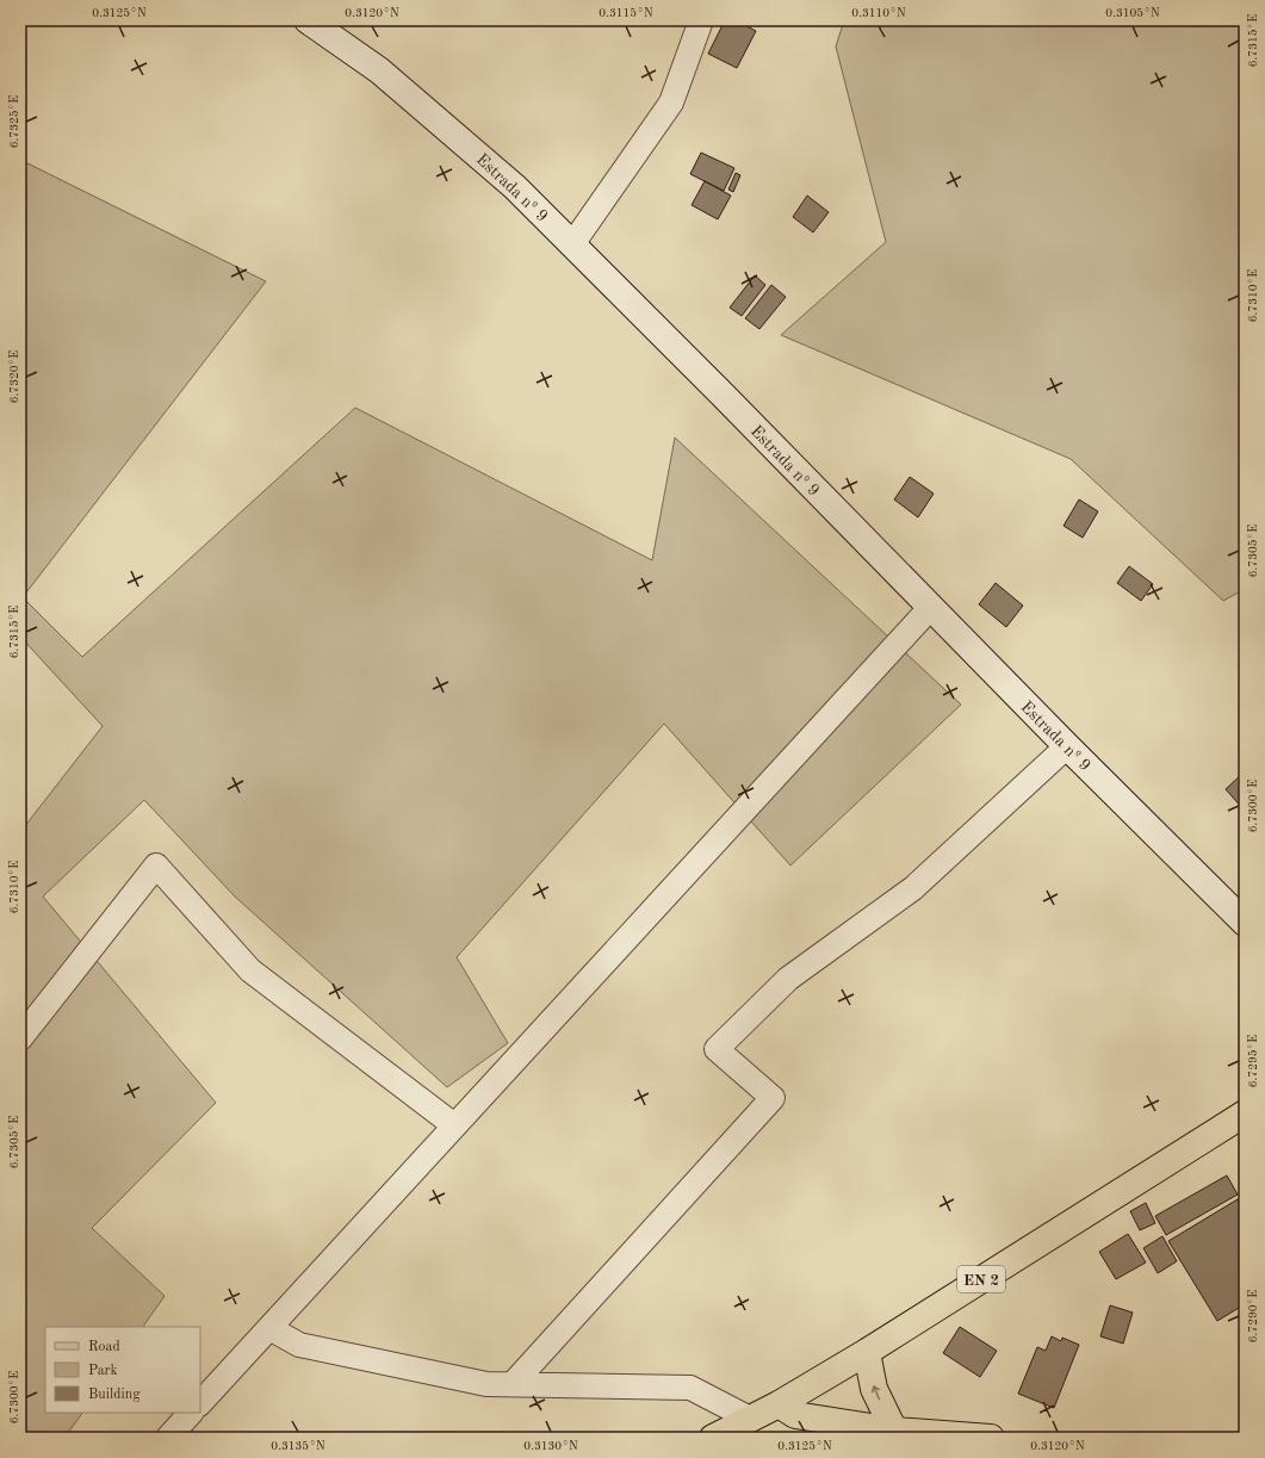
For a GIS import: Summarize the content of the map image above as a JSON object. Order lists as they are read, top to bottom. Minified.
{"streets":{"main road":["Estrada nº 9","EN 2"]},"legend":["Road","Park","Building"],"coordinates":["0.3125°N","0.3120°N","0.3115°N","0.3110°N","0.3105°N","6.7315°E","6.7325°E","6.7310°E","6.7320°E","6.7305°E","6.7300°E","6.7295°E","6.7290°E","0.3135°N","0.3130°N"]}
